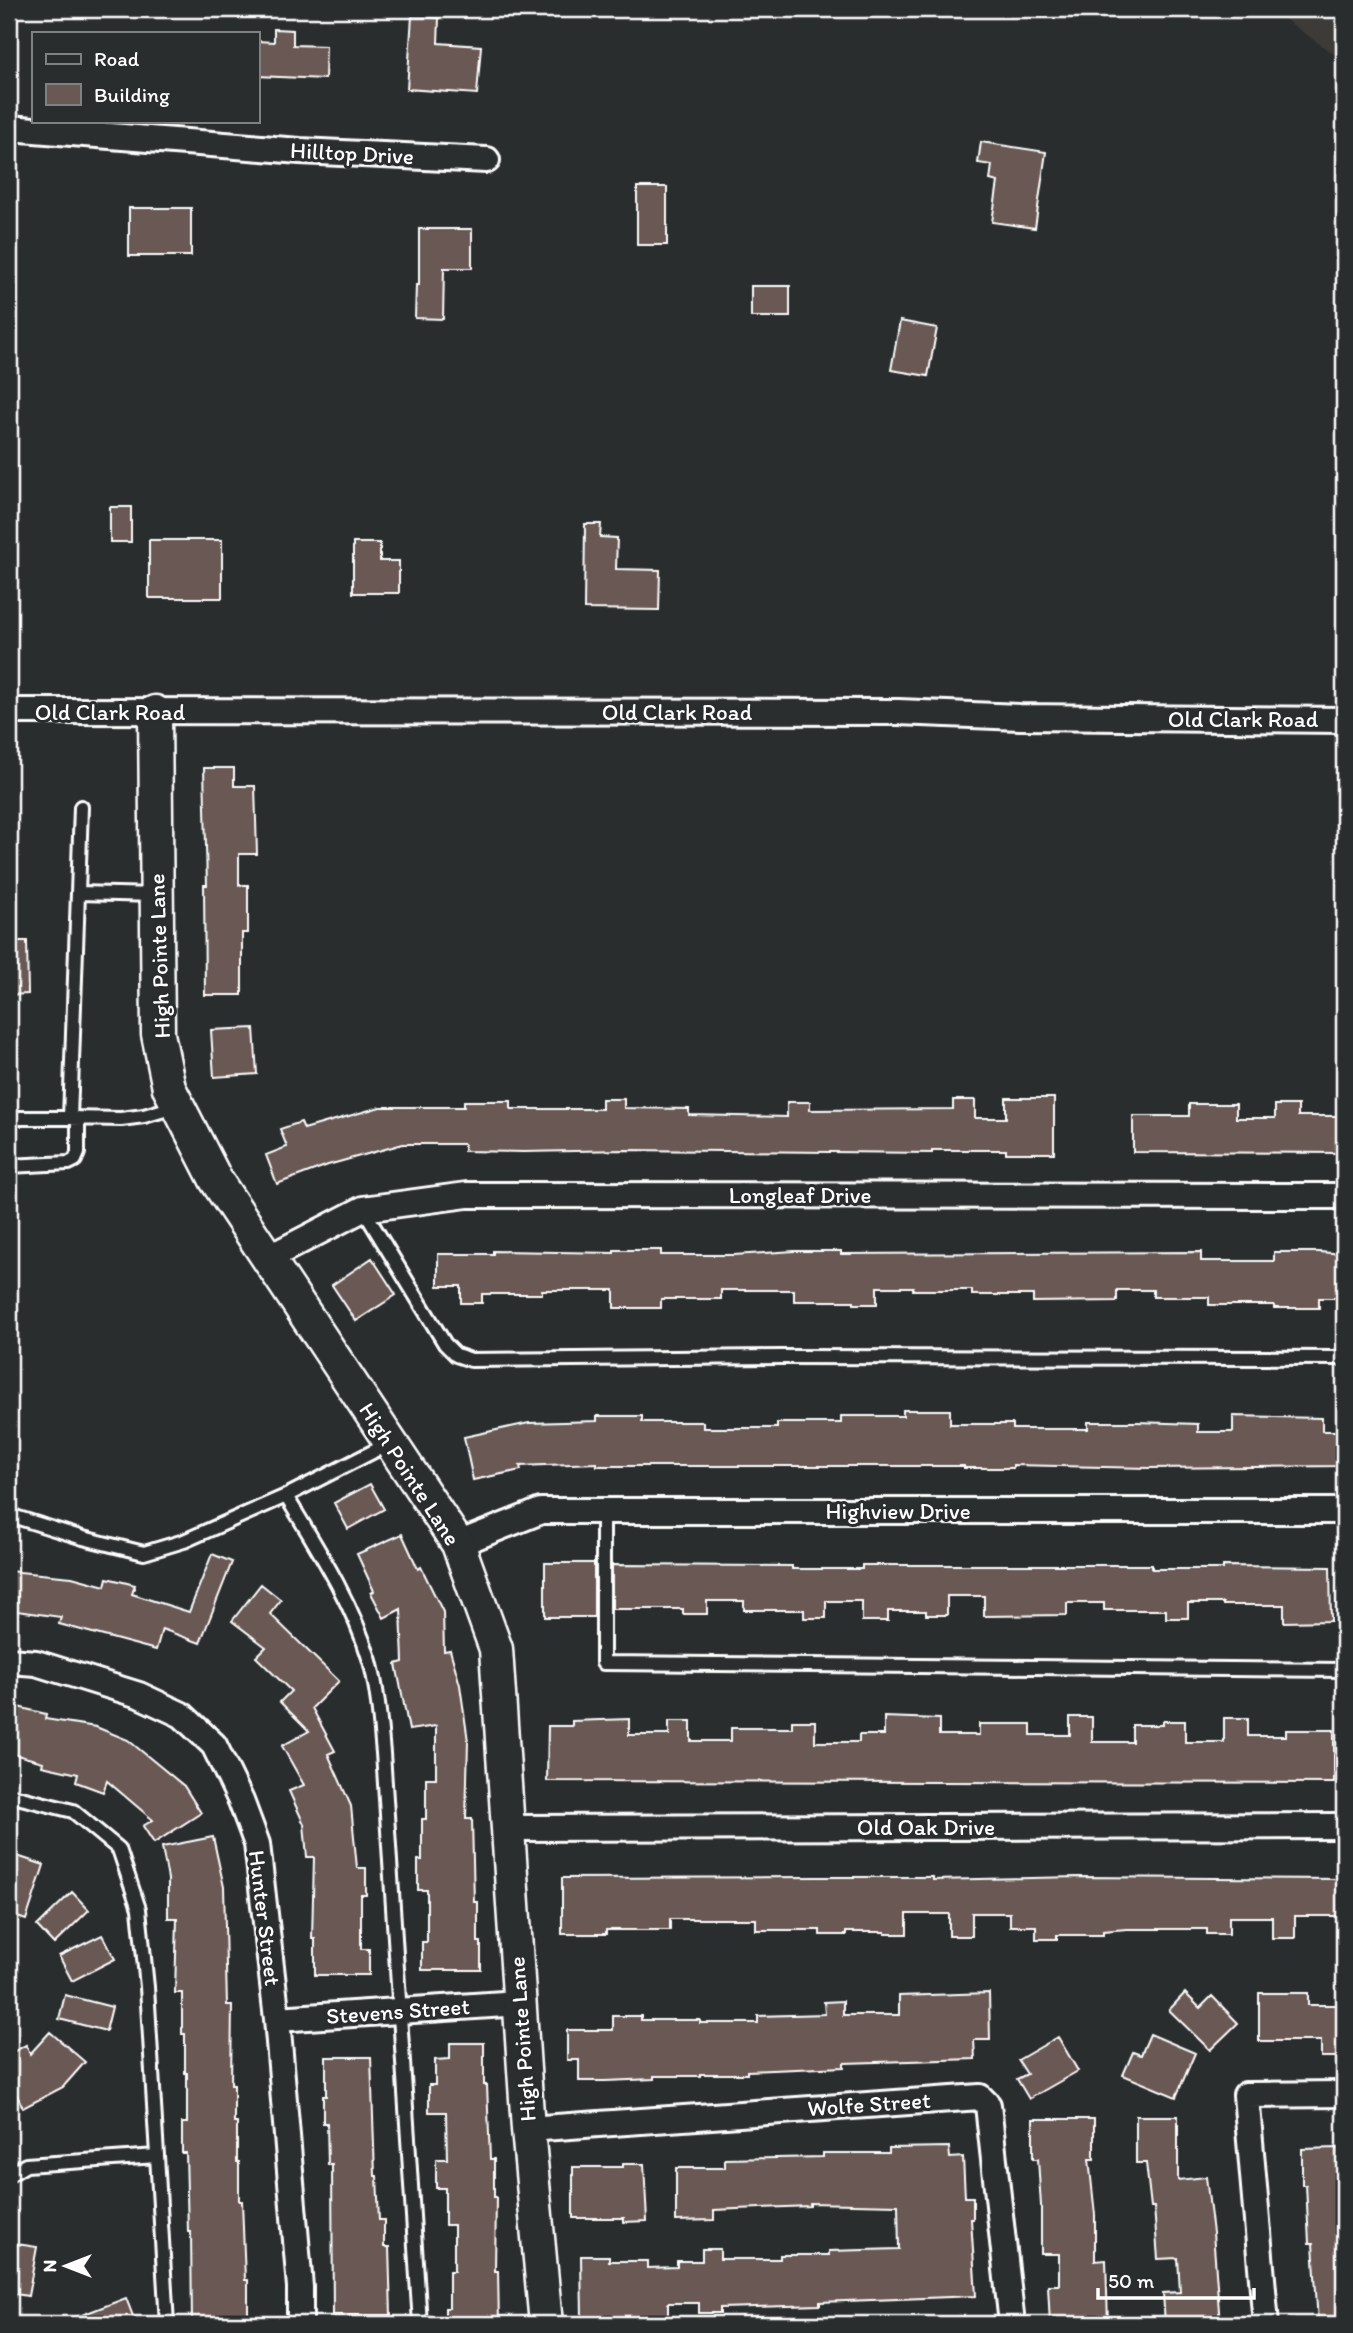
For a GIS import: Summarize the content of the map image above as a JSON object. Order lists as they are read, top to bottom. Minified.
{"streets":{"street":["Hilltop Drive","Old Clark Road","High Pointe Lane","Longleaf Drive","Highview Drive","Old Oak Drive","Hunter Street","Stevens Street","Wolfe Street"]},"crossings":[["Old Clark Road","High Pointe Lane"],["High Pointe Lane","Longleaf Drive"],["High Pointe Lane","Highview Drive"],["High Pointe Lane","Old Oak Drive"],["High Pointe Lane","Stevens Street"],["High Pointe Lane","Wolfe Street"],["Hunter Street","Stevens Street"]],"legend":["Road","Building"],"scale_bar":"50 m","north":"left"}
